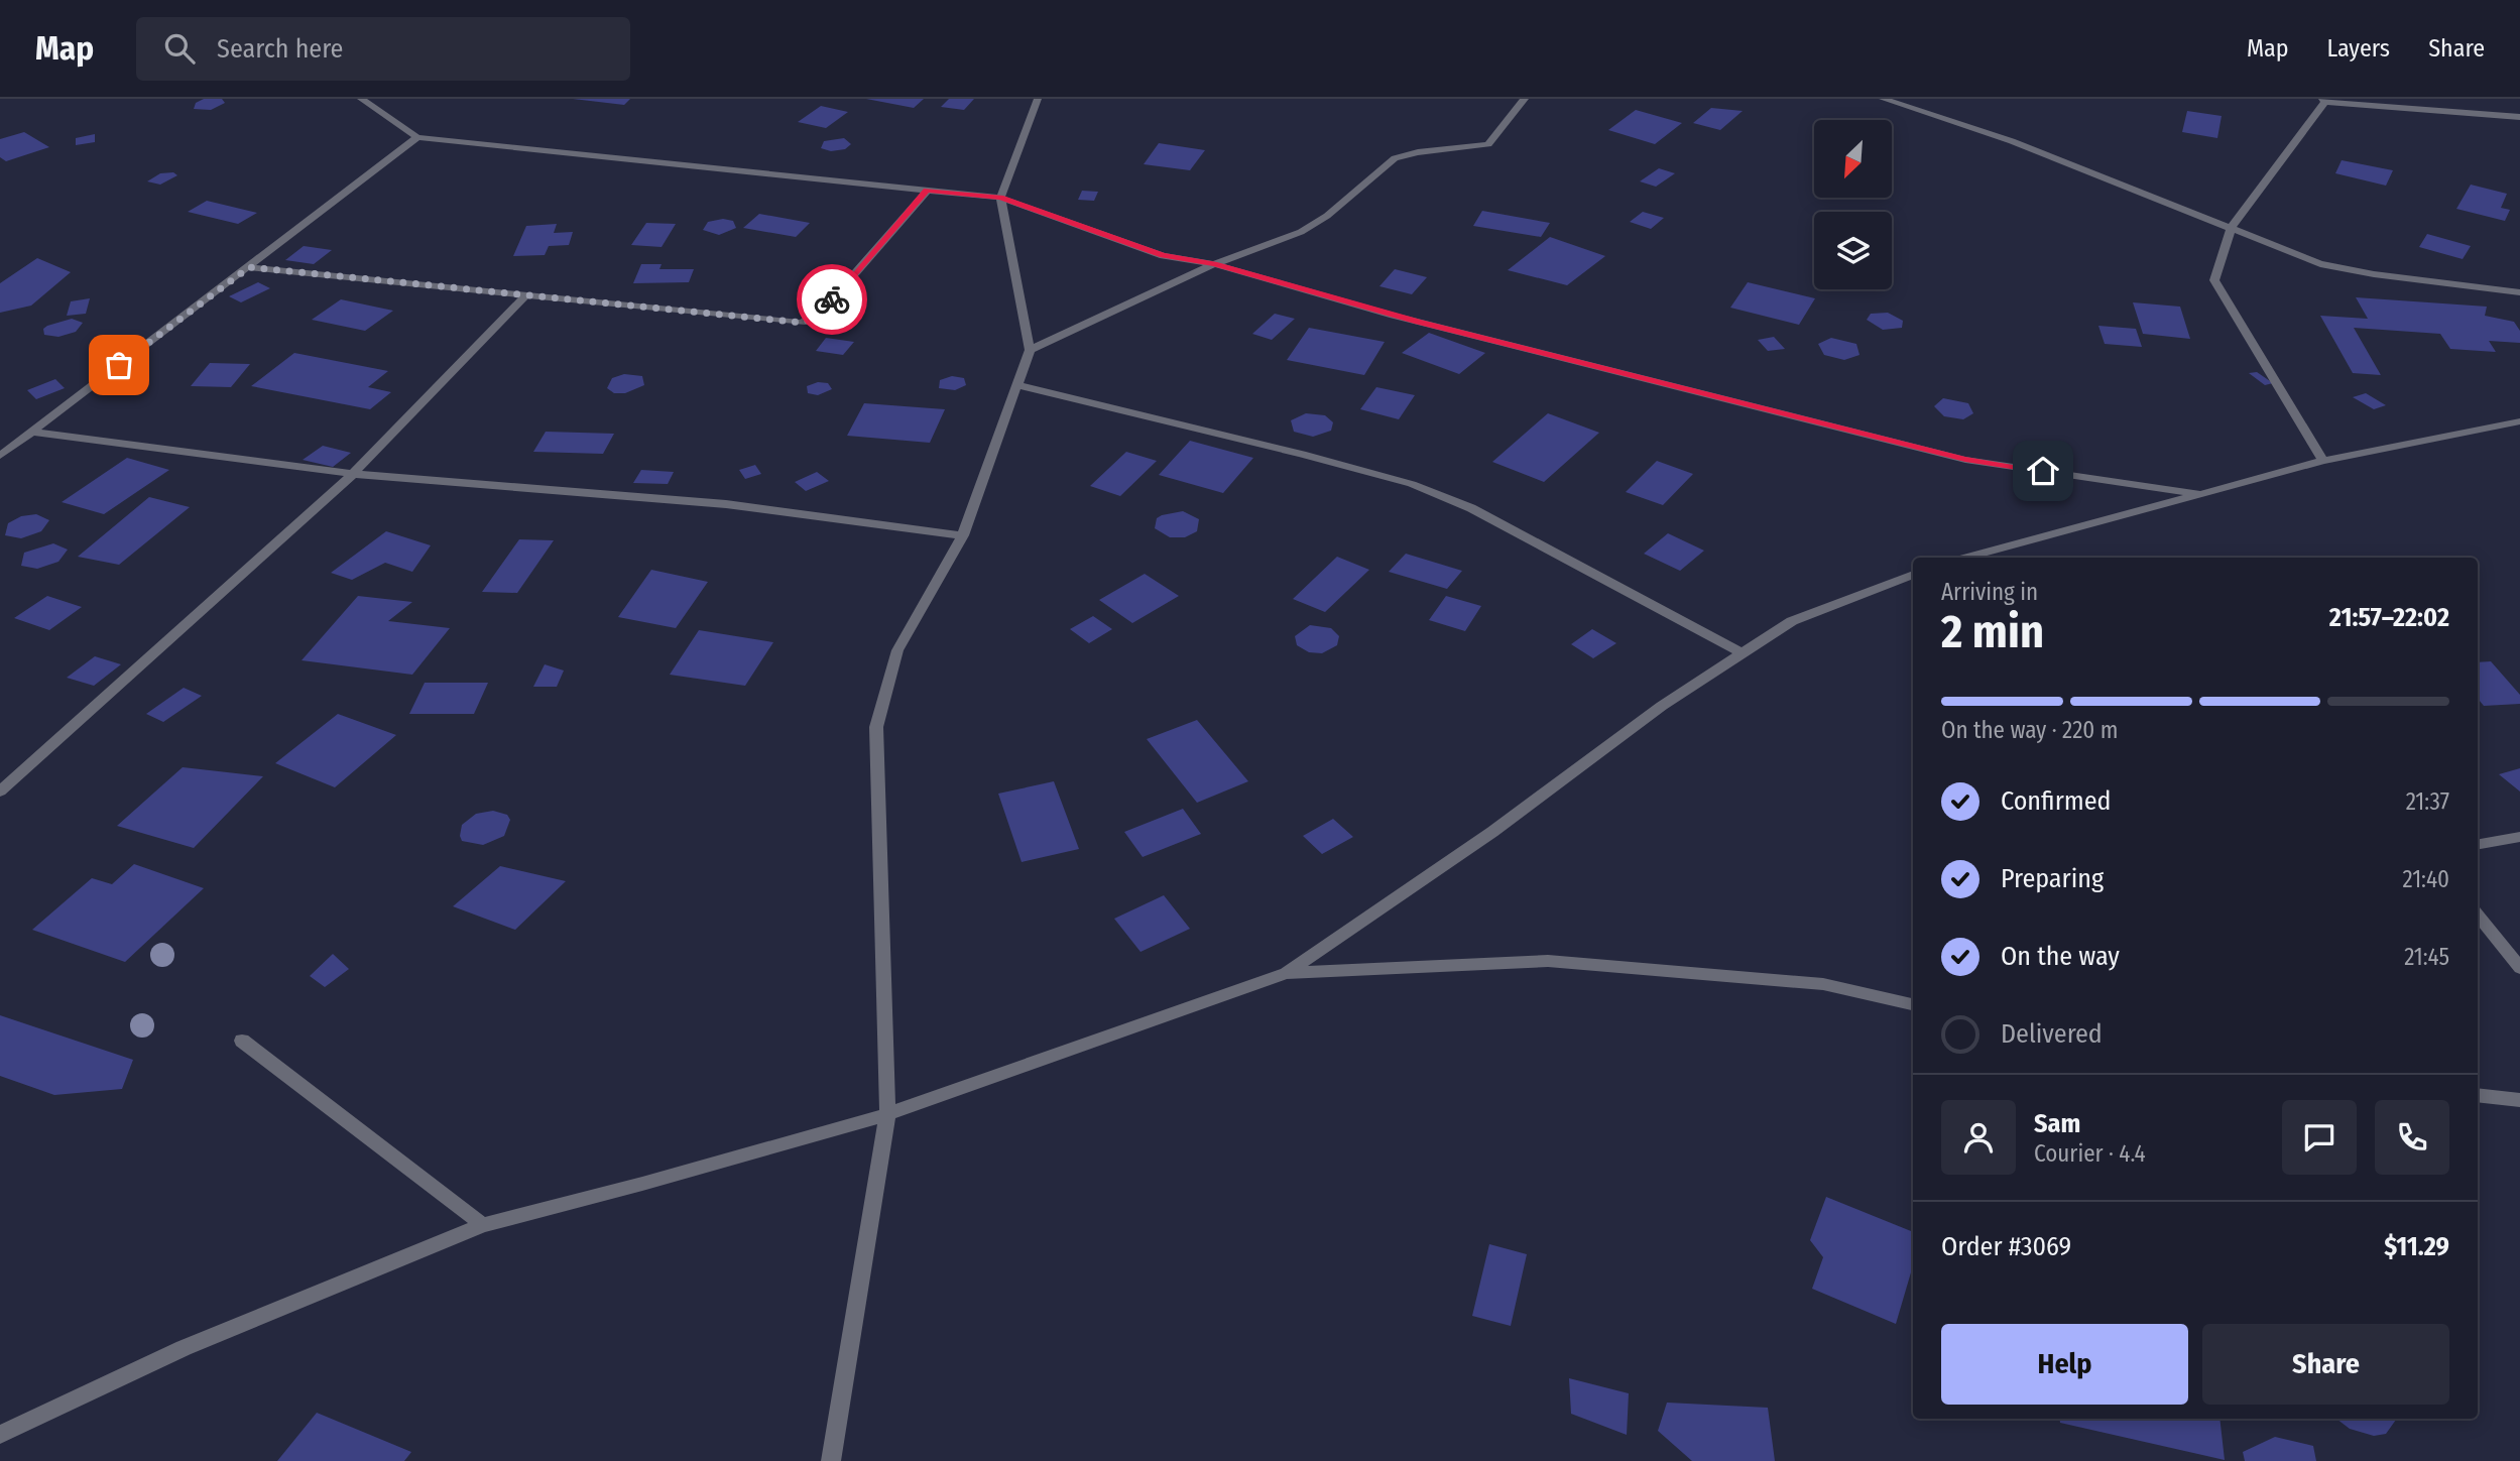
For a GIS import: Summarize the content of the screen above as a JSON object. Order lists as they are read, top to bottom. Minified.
{"north":"bottom left","page":{"header":"Map","search":"Search here","nav":["Map","Layers","Share"],"heading":["2 min","Arriving in","21:57–22:02"],"panel":["Sam","Courier · 4.4","Order #3069","$11.29"],"bar":"On the way · 220 m","list":[["Confirmed","21:37"],["Preparing","21:40"],["On the way","21:45"],"Delivered"],"buttons":["Help","Share"]}}
